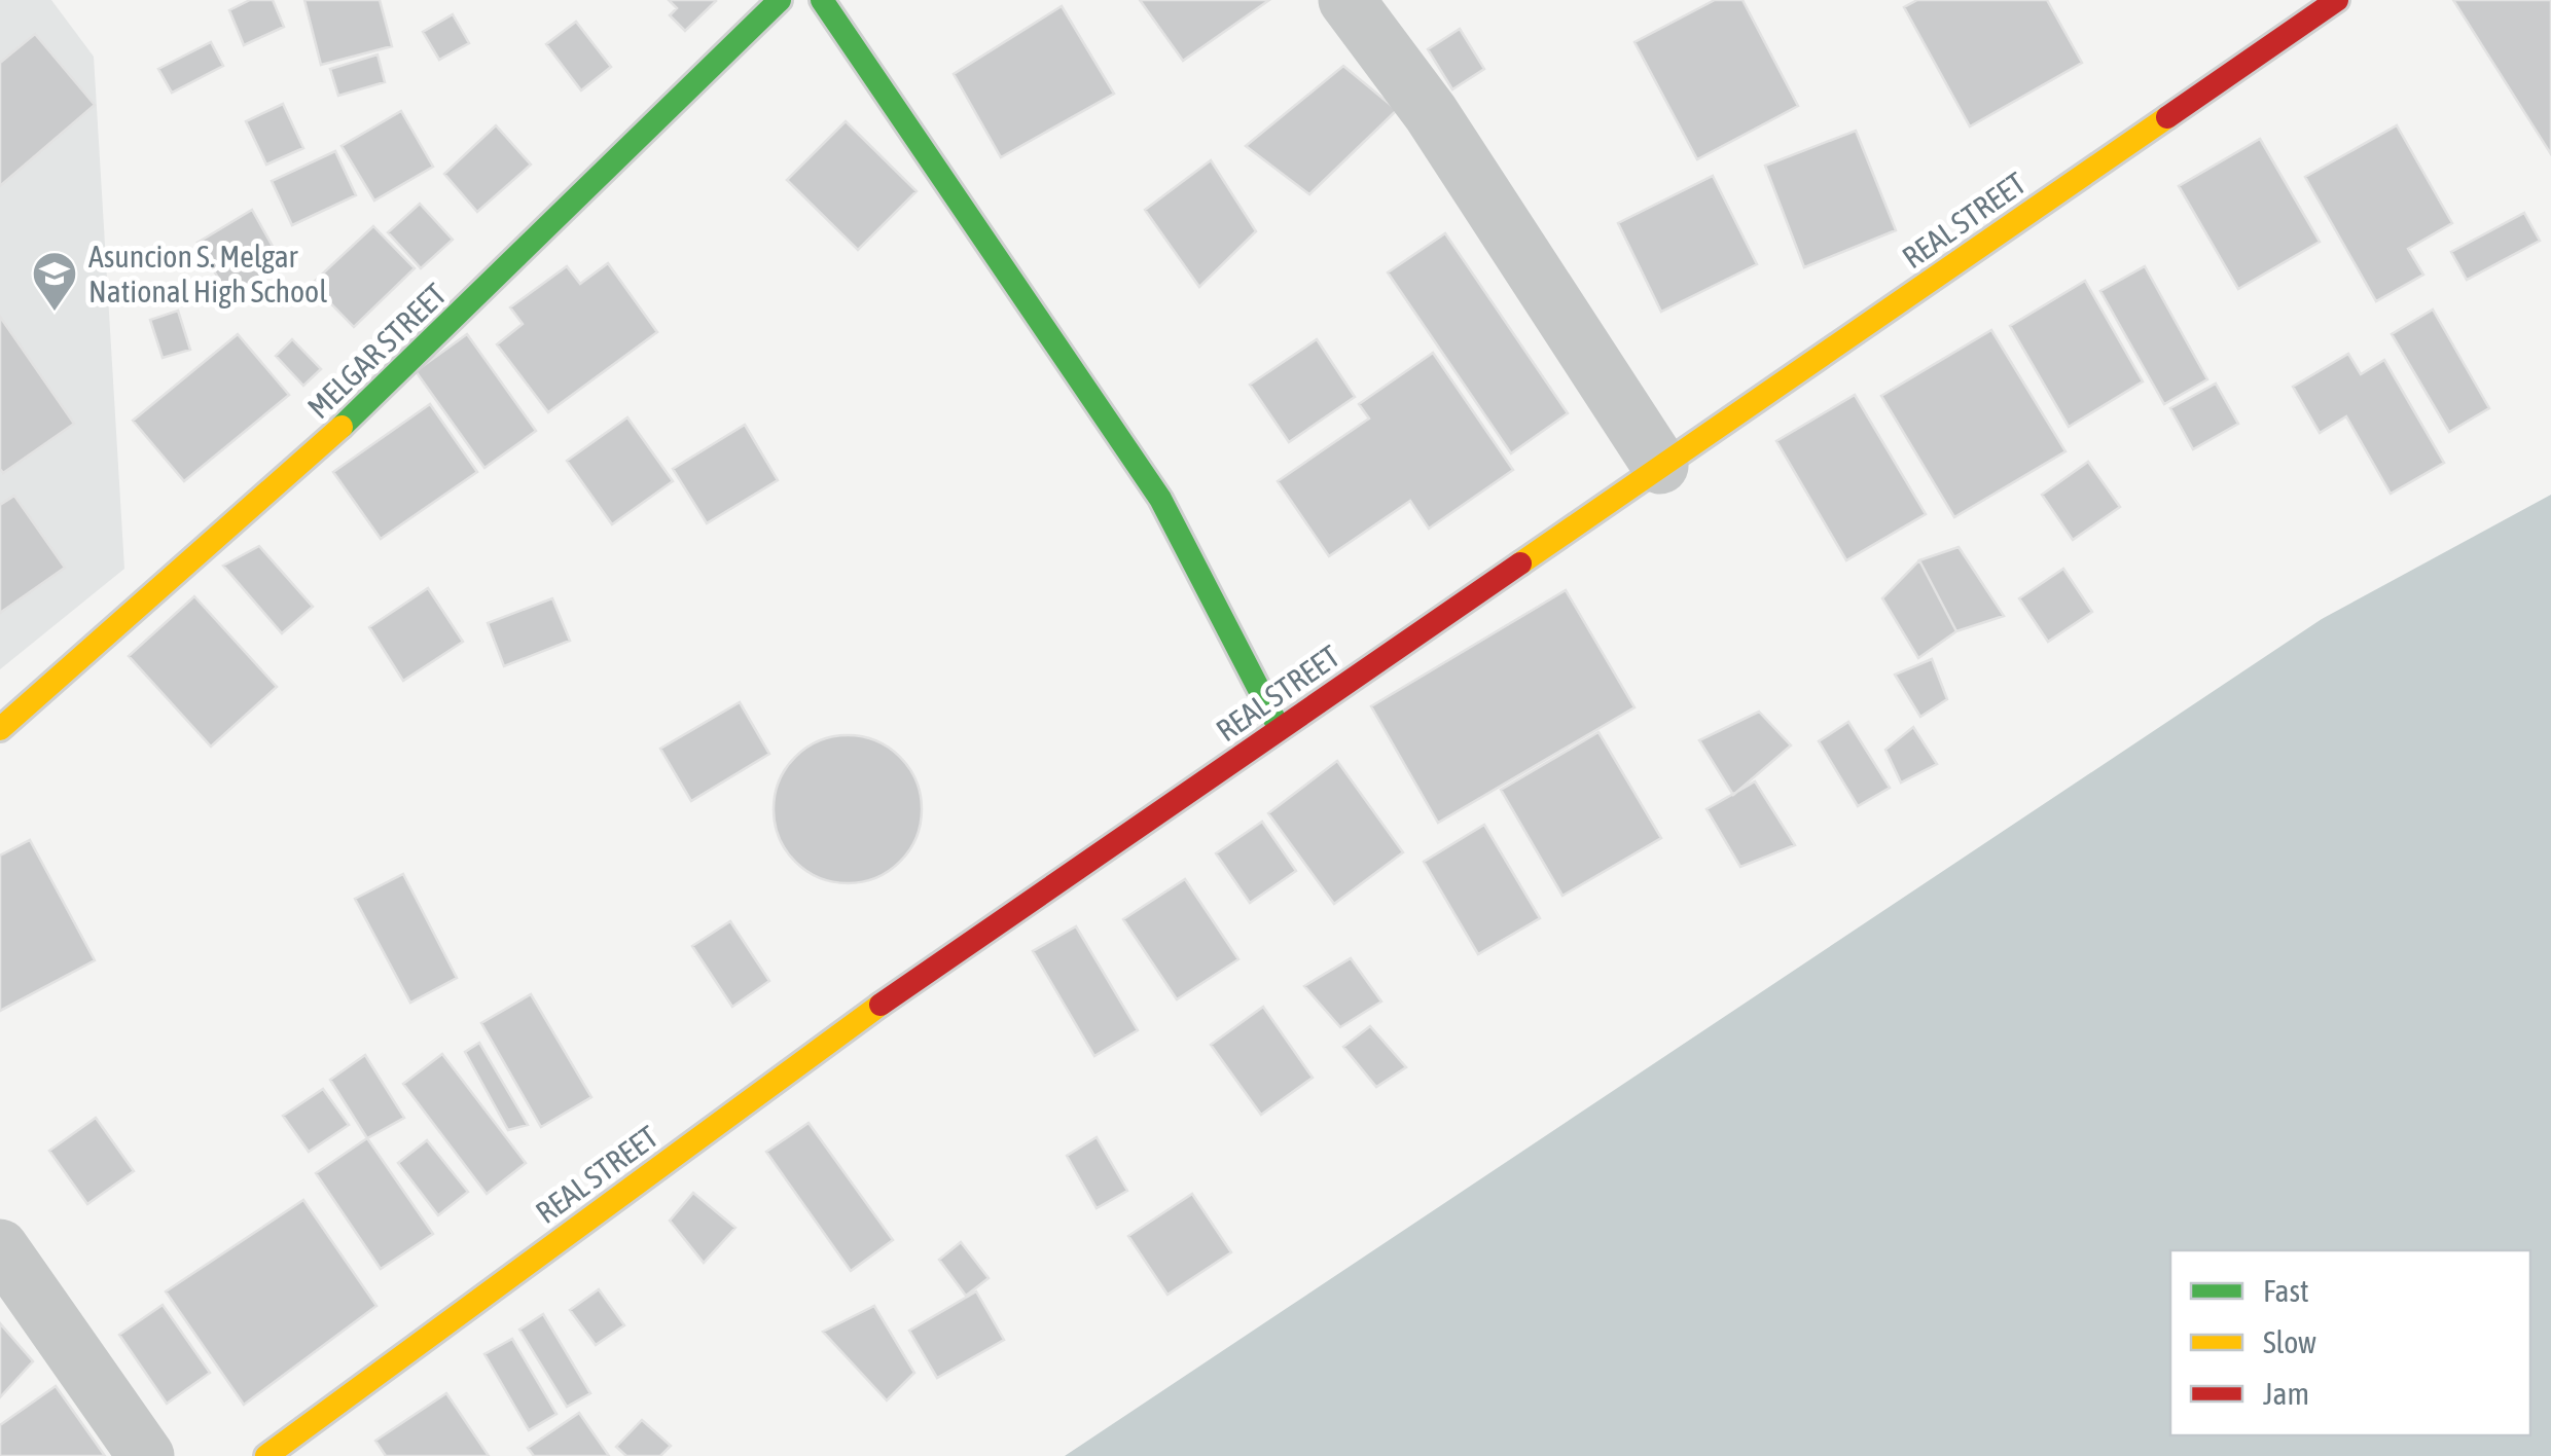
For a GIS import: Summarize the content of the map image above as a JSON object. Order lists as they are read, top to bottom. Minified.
{"streets":{"main road":["REAL STREET","MELGAR STREET"]},"places":{"school or university":["Asuncion S. Melgar National High School"]},"legend":["Fast","Slow","Jam"]}
